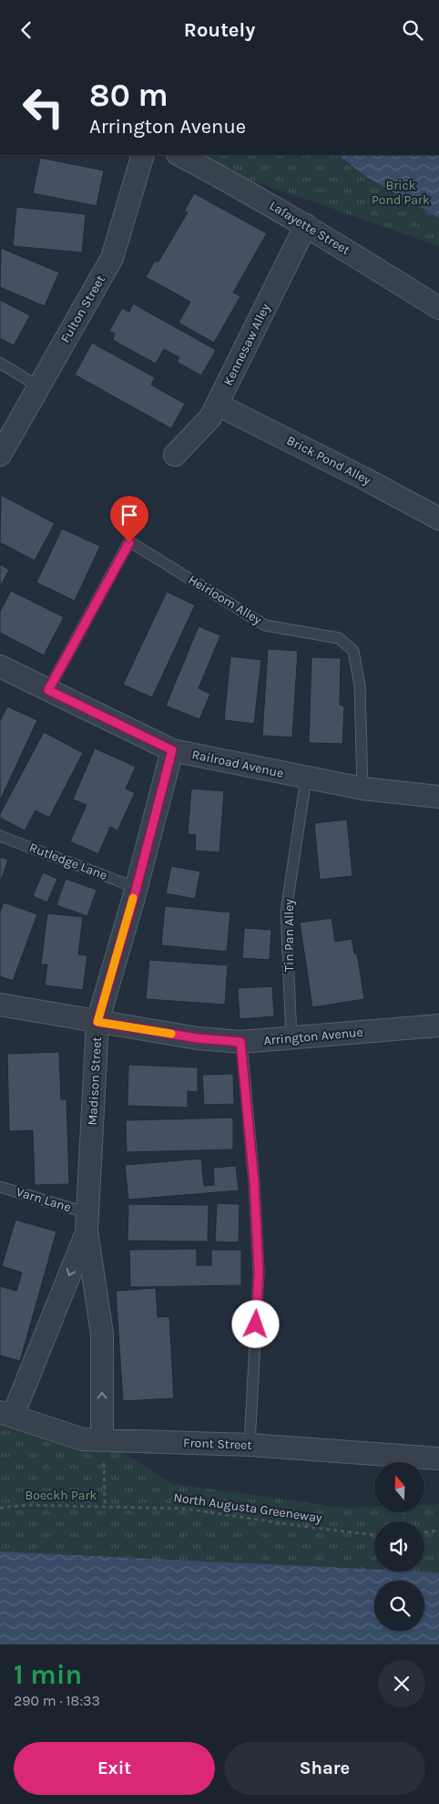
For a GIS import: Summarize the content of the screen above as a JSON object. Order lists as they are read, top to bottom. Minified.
{"streets":{"street":["Lafayette Street","Fulton Street","Kennesaw Alley","Brick Pond Alley","Railroad Avenue","Arrington Avenue","Madison Street","Front Street"],"lane":["Heirloom Alley","Rutledge Lane","Tin Pan Alley","Varn Lane"],"path":["North Augusta Greeneway"]},"crossings":[["Lafayette Street","Kennesaw Alley"],["Kennesaw Alley","Brick Pond Alley"],["Heirloom Alley","Railroad Avenue"],["Railroad Avenue","Tin Pan Alley"],["Railroad Avenue","Madison Street"],["Rutledge Lane","Madison Street"],["Tin Pan Alley","Arrington Avenue"],["Arrington Avenue","Madison Street"],["Madison Street","Varn Lane"],["Madison Street","Front Street"]],"parks":["Brick Pond Park","Boeckh Park"],"north":"top","page":{"header":"Routely","turn":["80 m","Arrington Avenue"],"heading":["1 min","290 m · 18:33"],"buttons":["Exit","Share"]}}
